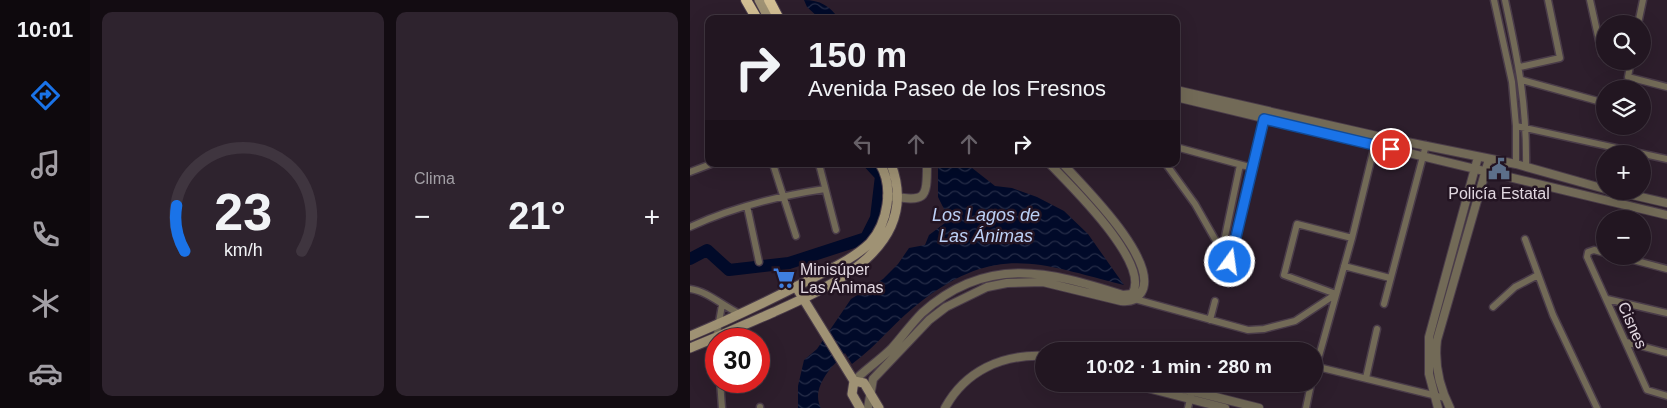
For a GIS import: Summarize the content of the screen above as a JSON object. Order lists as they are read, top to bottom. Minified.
{"streets":{"street":["Cisnes"]},"water":["Los Lagos de Las Ánimas"],"places":{"public building":["Policía Estatal"],"supermarket":["Minisúper Las Ánimas"]},"page":{"tabs":"10:01","tile":"Clima","map_buttons":["+","−"],"turn":["150 m","Avenida Paseo de los Fresnos"],"heat":["−","21°","+"],"limit":"30","trip":"10:02 · 1 min · 280 m","gauge":["23","km/h"]}}
